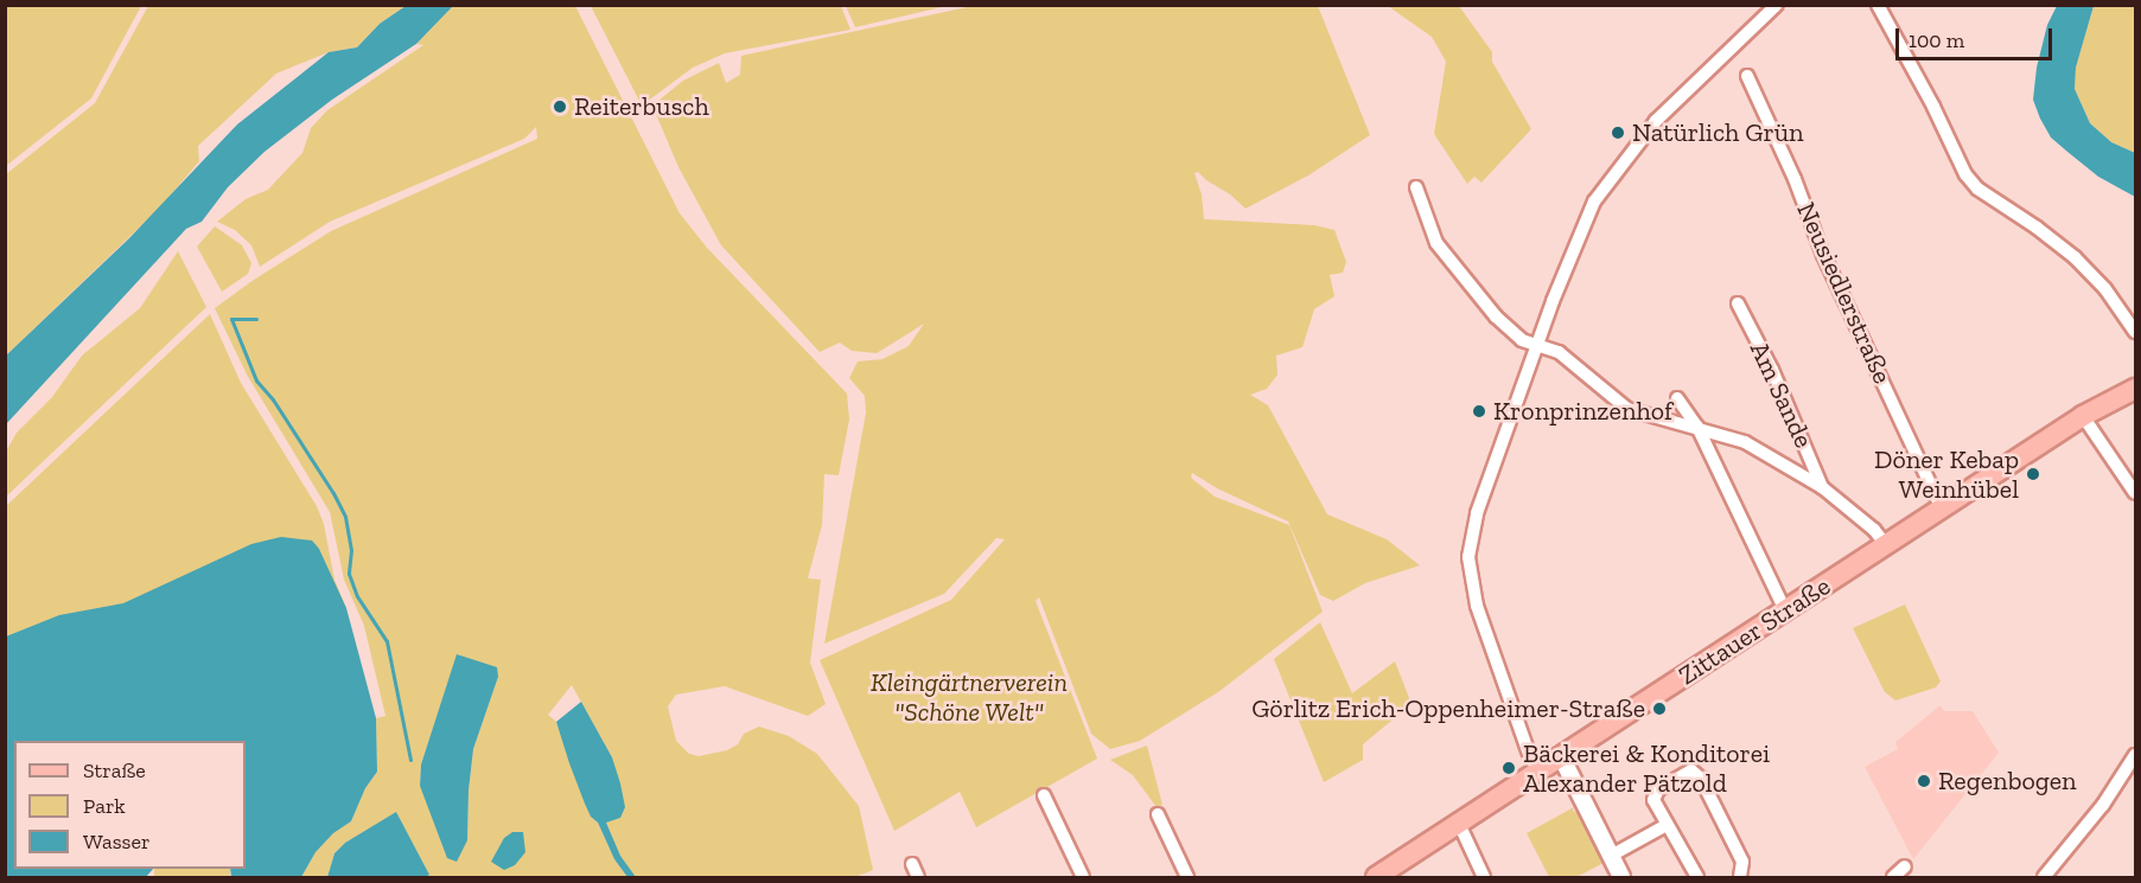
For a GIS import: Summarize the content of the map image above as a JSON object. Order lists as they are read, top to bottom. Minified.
{"streets":{"main road":["Zittauer Straße"],"street":["Neusiedlerstraße","Am Sande"]},"crossings":[["Neusiedlerstraße","Zittauer Straße"],["Am Sande","Zittauer Straße"]],"parks":["Kleingärtnerverein \"Schöne Welt\""],"places":["Reiterbusch","Natürlich Grün","Kronprinzenhof","Döner Kebap Weinhübel","Görlitz Erich-Oppenheimer-Straße","Bäckerei & Konditorei Alexander Pätzold","Regenbogen"],"legend":["Straße","Park","Wasser"],"scale_bar":"100 m"}
